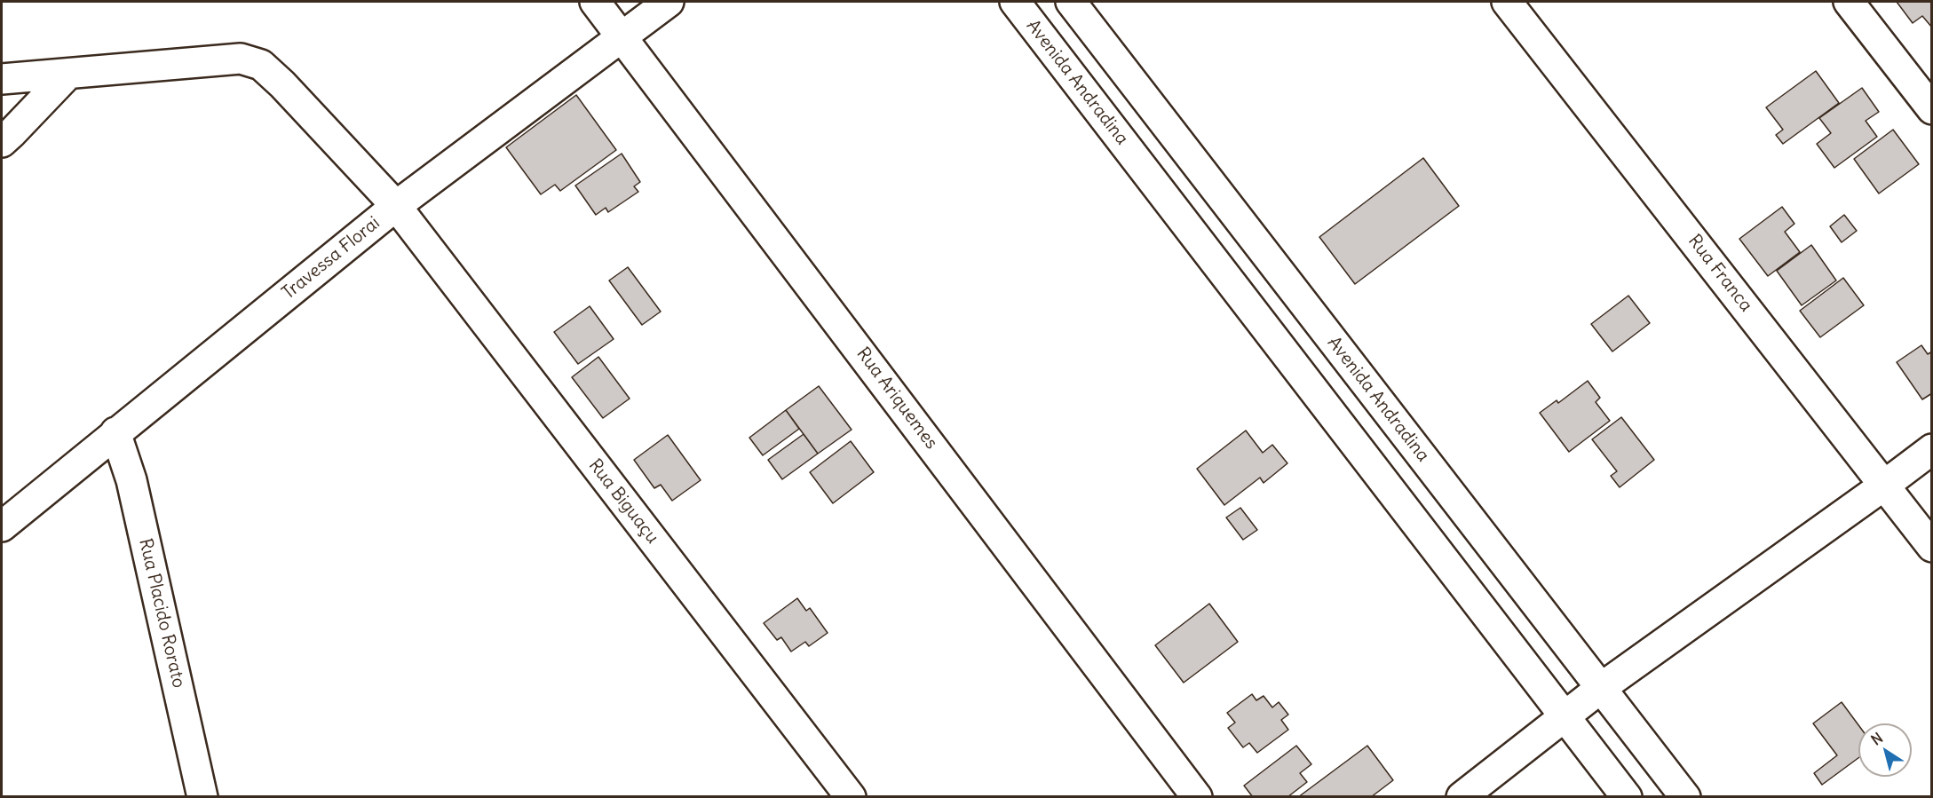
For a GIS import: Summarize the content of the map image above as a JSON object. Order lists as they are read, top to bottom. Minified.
{"streets":{"street":["Avenida Andradina","Travessa Florai","Rua Franca","Rua Ariquemes","Rua Biguaçu","Rua Placido Rorato"]},"crossings":[["Travessa Florai","Rua Ariquemes"],["Travessa Florai","Rua Biguaçu"],["Travessa Florai","Rua Placido Rorato"]],"north":"top left"}
